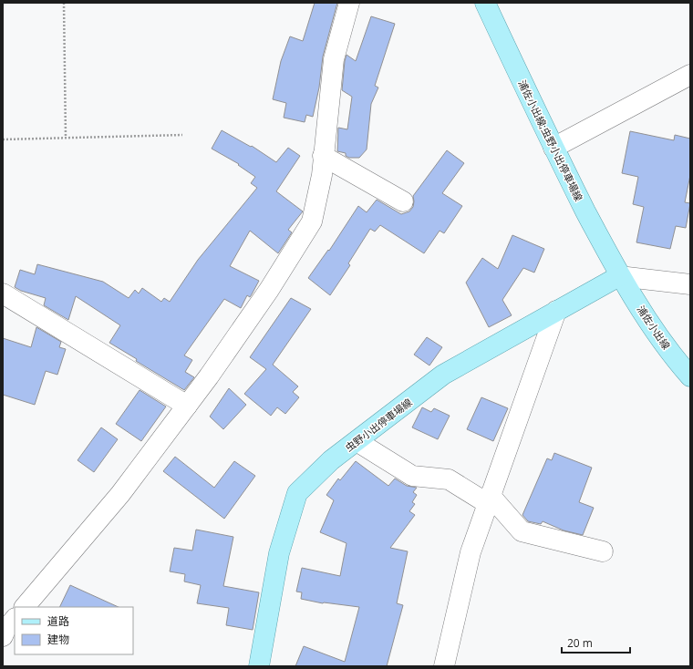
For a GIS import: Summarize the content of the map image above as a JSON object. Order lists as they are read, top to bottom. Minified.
{"streets":{"main road":["浦佐小出線;虫野小出停車場線","浦佐小出線","虫野小出停車場線"]},"crossings":[["浦佐小出線;虫野小出停車場線","浦佐小出線"],["浦佐小出線;虫野小出停車場線","虫野小出停車場線"],["浦佐小出線","虫野小出停車場線"]],"legend":["道路","建物"],"scale_bar":"20 m"}
